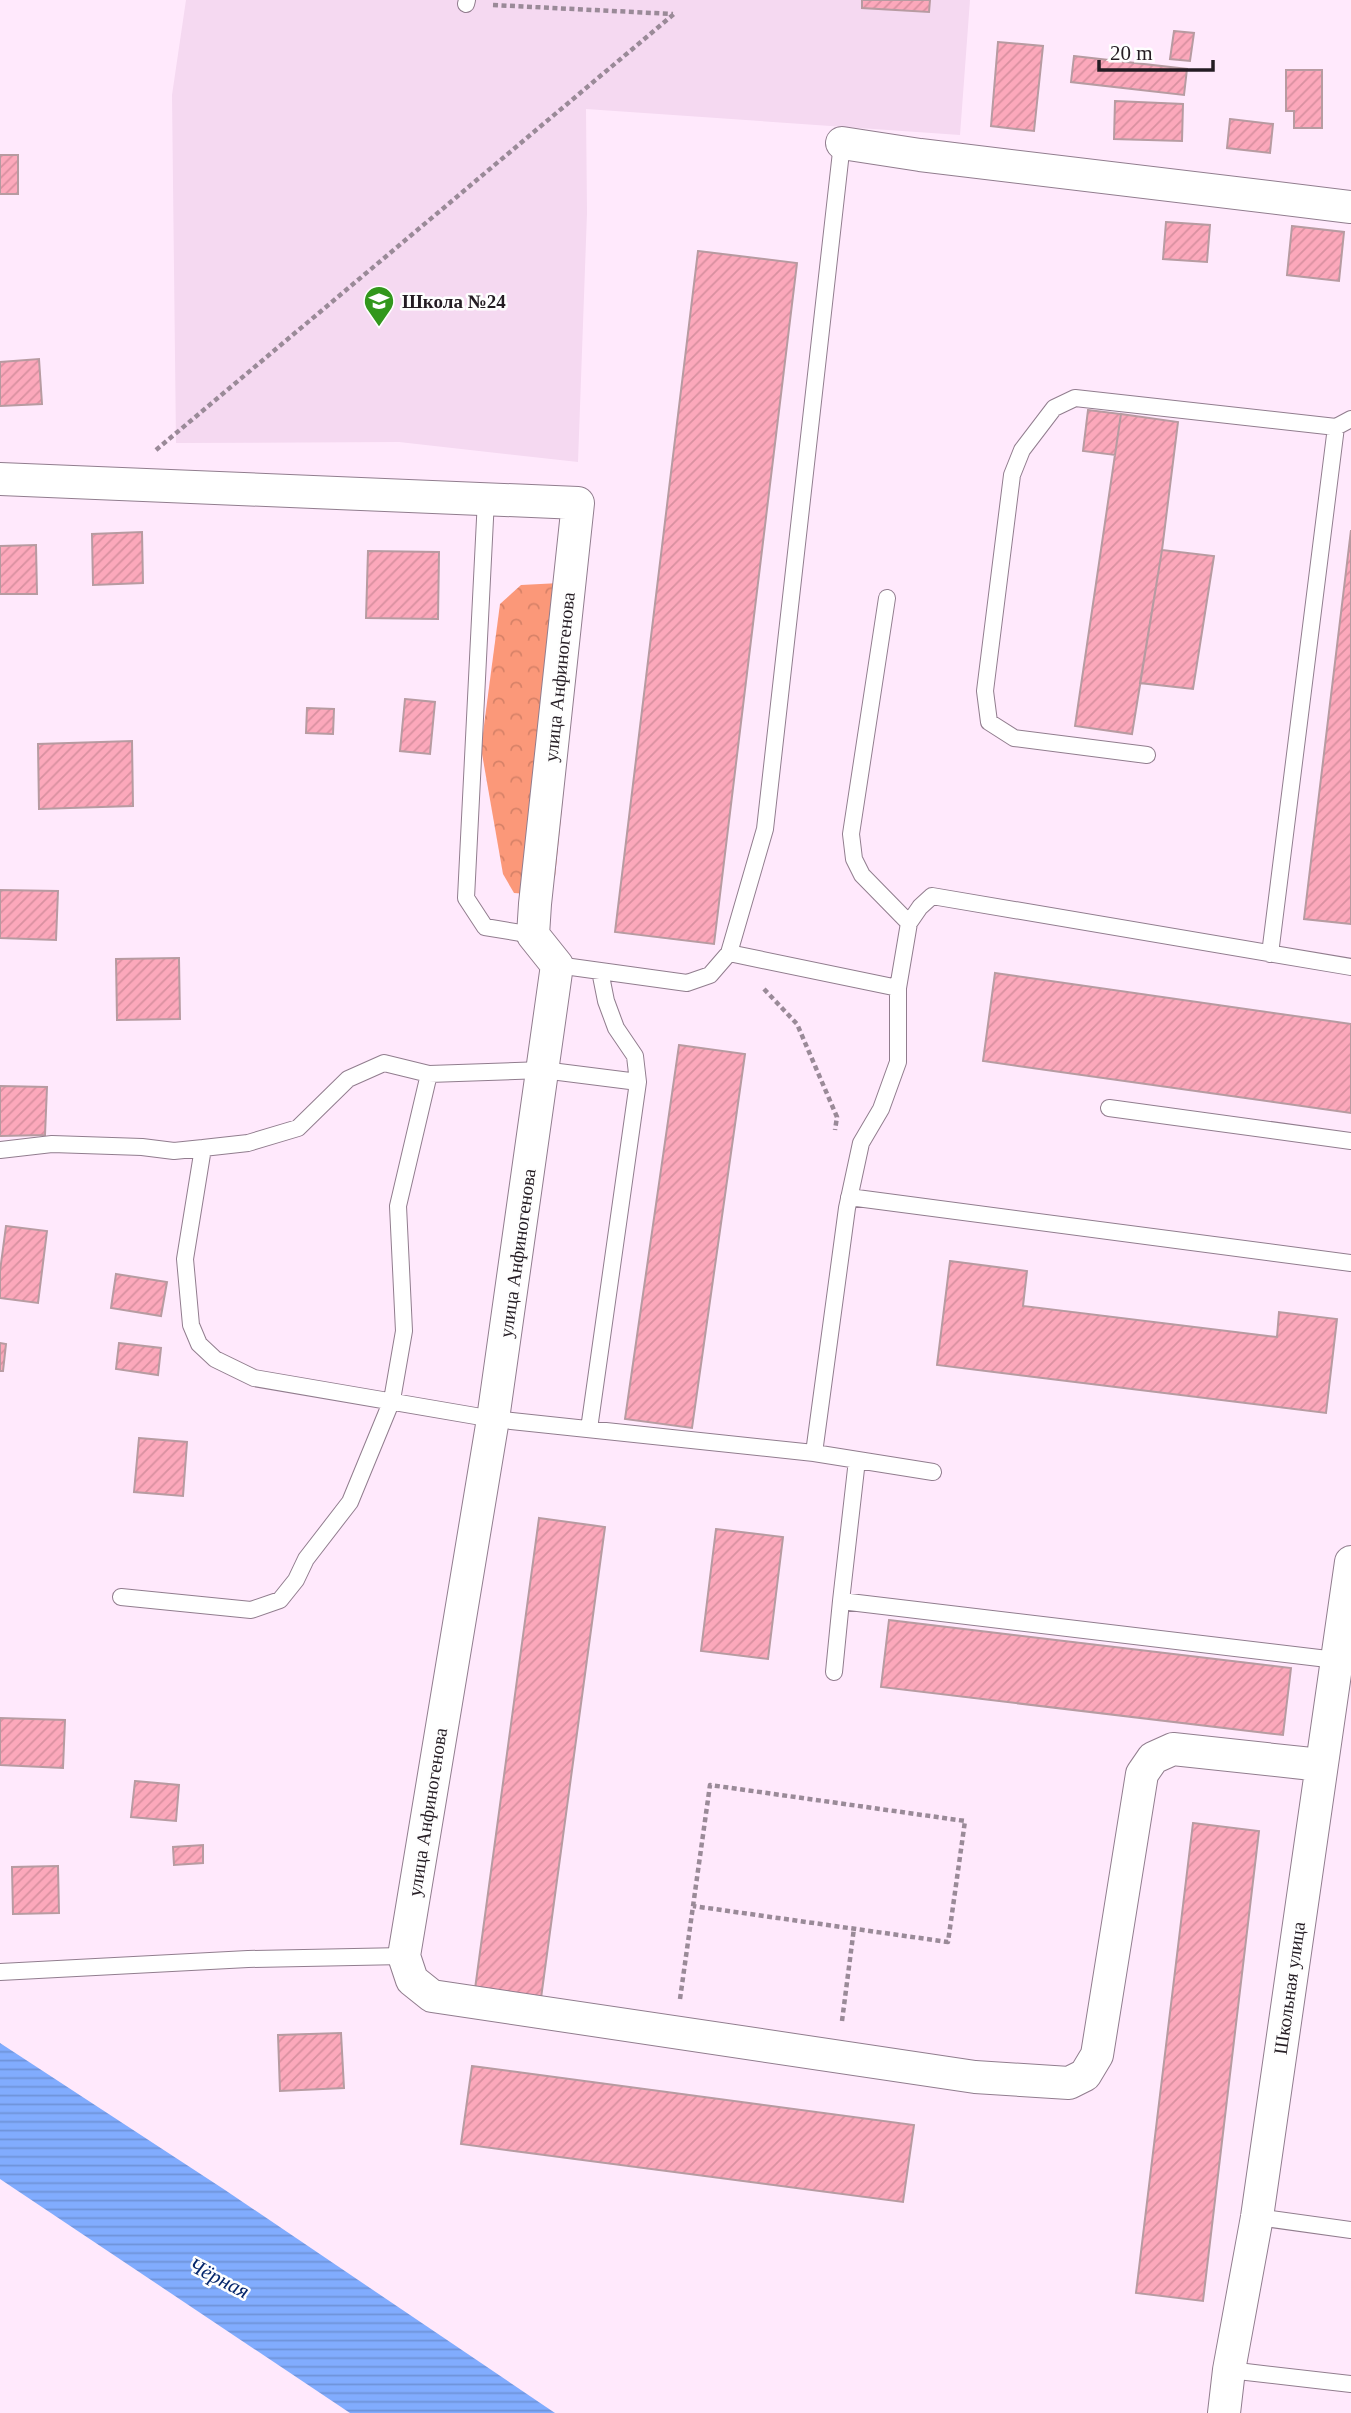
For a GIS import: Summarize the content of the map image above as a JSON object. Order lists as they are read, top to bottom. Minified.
{"streets":{"street":["улица Анфиногенова","Школьная улица"]},"water":["Чёрная"],"places":{"school or university":["Школа №24"]},"scale_bar":"20 m"}
